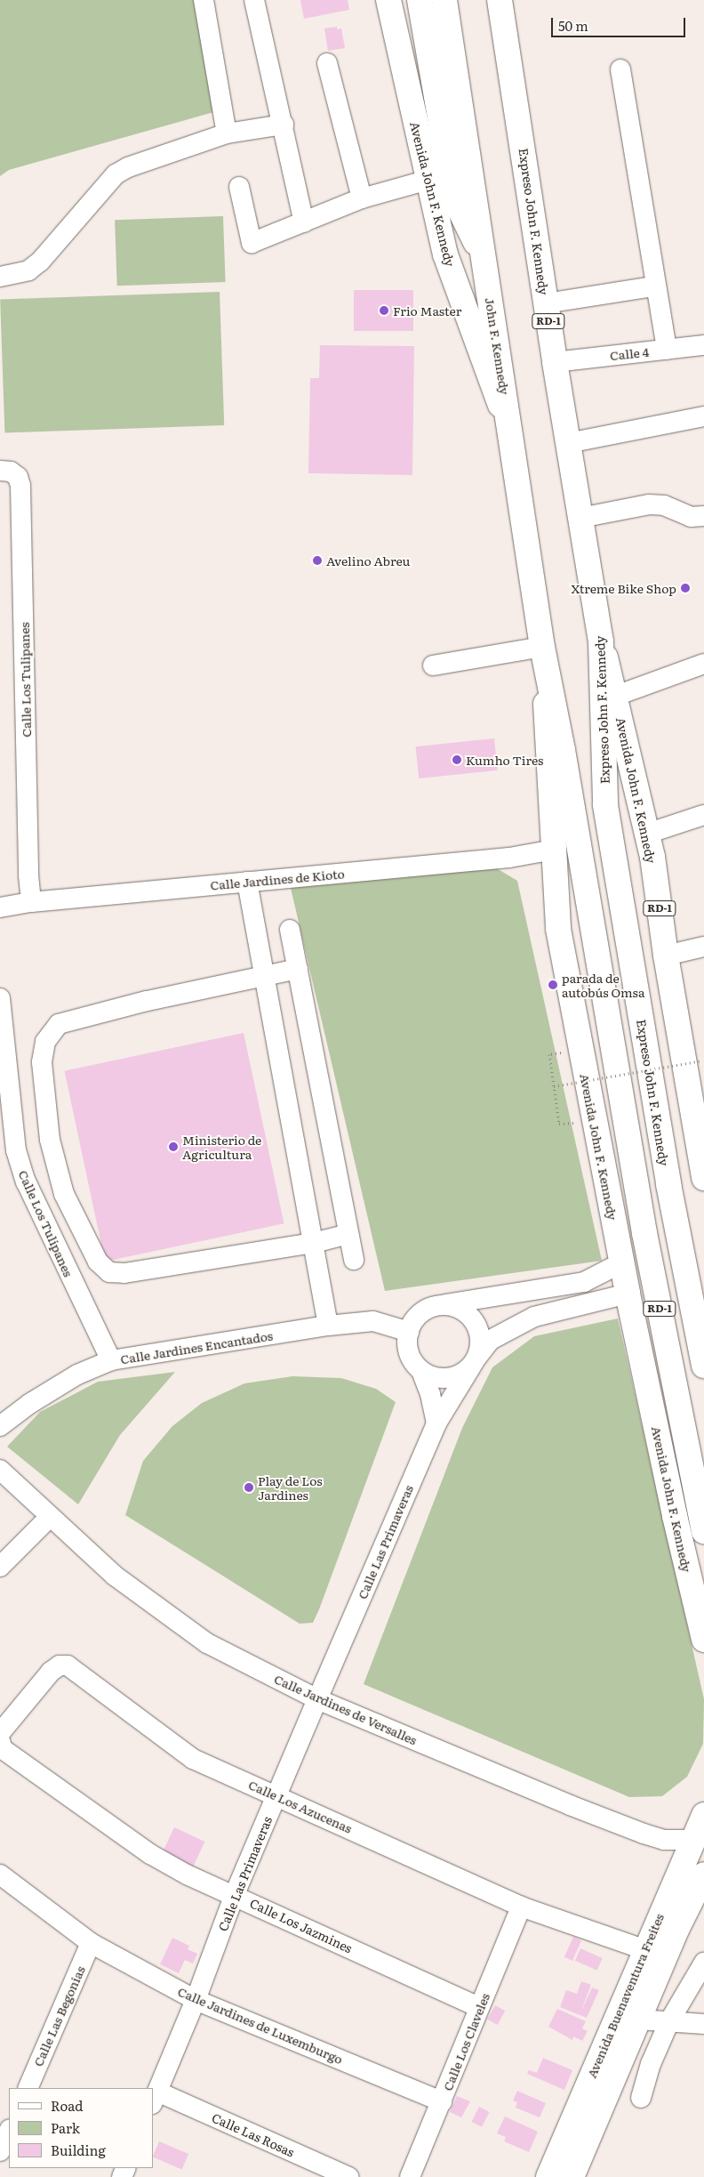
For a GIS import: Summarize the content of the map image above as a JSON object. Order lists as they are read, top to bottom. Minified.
{"streets":{"main road":["Avenida John F. Kennedy","Expreso John F. Kennedy","RD-1","John F. Kennedy","Avenida Buenaventura Freites"],"street":["Calle 4","Calle Los Tulipanes","Calle Jardines de Kioto","Calle Jardines Encantados","Calle Las Primaveras","Calle Jardines de Versalles","Calle Los Azucenas","Calle Los Jazmines","Calle Las Begonias","Calle Jardines de Luxemburgo","Calle Los Claveles","Calle Las Rosas"]},"crossings":[["Avenida John F. Kennedy","Expreso John F. Kennedy"],["Avenida John F. Kennedy","RD-1"],["Avenida John F. Kennedy","John F. Kennedy"],["Avenida John F. Kennedy","Calle Jardines de Kioto"],["Avenida John F. Kennedy","Calle Las Primaveras"],["Expreso John F. Kennedy","Calle 4"],["RD-1","John F. Kennedy"],["Calle Los Tulipanes","Calle Jardines de Kioto"],["Calle Los Tulipanes","Calle Jardines Encantados"],["Calle Jardines Encantados","Calle Las Primaveras"],["Calle Las Primaveras","Calle Jardines de Versalles"],["Calle Las Primaveras","Calle Los Azucenas"],["Calle Las Primaveras","Calle Los Jazmines"],["Calle Las Primaveras","Calle Jardines de Luxemburgo"],["Calle Las Primaveras","Calle Las Rosas"],["Calle Jardines de Versalles","Avenida Buenaventura Freites"],["Calle Los Azucenas","Avenida Buenaventura Freites"],["Calle Los Azucenas","Calle Los Claveles"],["Calle Los Jazmines","Calle Los Claveles"],["Calle Las Begonias","Calle Jardines de Luxemburgo"],["Calle Jardines de Luxemburgo","Calle Los Claveles"]],"places":["Frio Master","Avelino Abreu","Xtreme Bike Shop","Kumho Tires","parada de autobús Omsa","Ministerio de Agricultura","Play de Los Jardines"],"legend":["Road","Park","Building"],"scale_bar":"50 m"}
